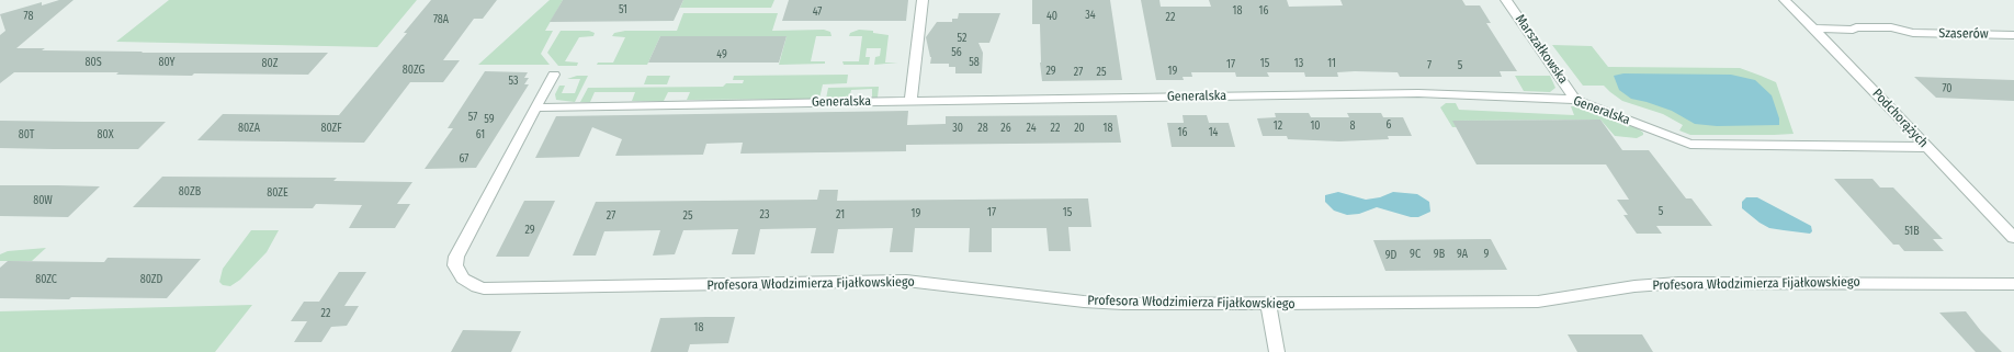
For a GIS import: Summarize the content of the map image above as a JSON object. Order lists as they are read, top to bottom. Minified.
{"streets":{"street":["Szaserów","Marszałkowska","Generalska","Podchorążych","Profesora Włodzimierza Fijałkowskiego"]},"crossings":[["Szaserów","Podchorążych"],["Marszałkowska","Generalska"],["Generalska","Podchorążych"],["Generalska","Profesora Włodzimierza Fijałkowskiego"]],"house_numbers":["51","18","16","47","34","78","40","22","78A","52","56","49","80S","80Y","58","80Z","15","13","11","17","7","5","80ZG","29","19","27","25","53","70","57","59","6","12","10","8","80ZA","80ZF","30","28","26","24","22","20","18","16","14","80T","80X","61","67","80ZB","80ZE","80W","5","17","15","19","23","21","27","25","29","51B","9C","9B","9A","9","9D","80ZC","80ZD","22","18"]}
